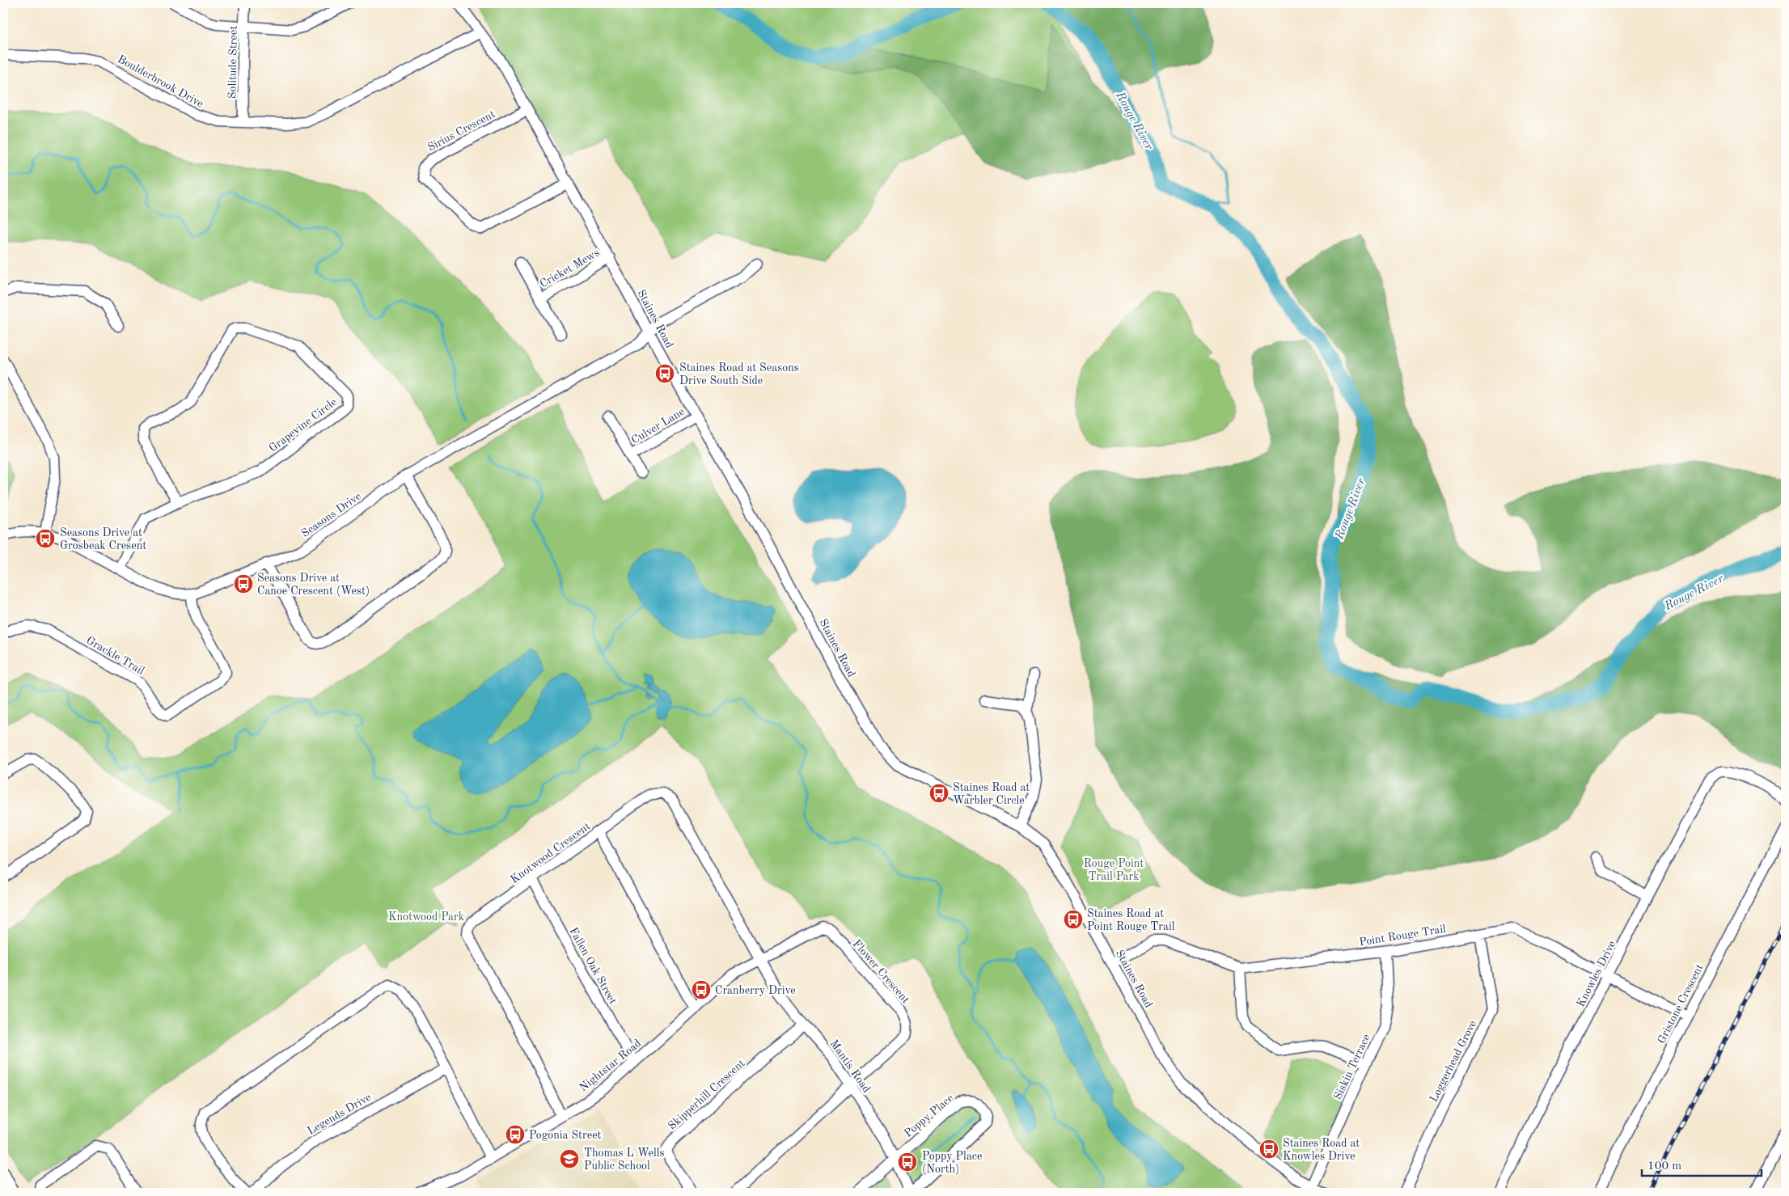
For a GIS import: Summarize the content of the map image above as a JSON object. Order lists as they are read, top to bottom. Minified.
{"streets":{"street":["Solitude Street","Boulderbrook Drive","Sirius Crescent","Cricket Mews","Staines Road","Grapevine Circle","Culver Lane","Seasons Drive","Grackle Trail","Knotwood Crescent","Point Rouge Trail","Fallen Oak Street","Flower Crescent","Knowles Drive","Gristone Crescent","Loggerhead Grove","Nightstar Road","Mantis Road","Siskin Terrace","Skipperhill Crescent","Legends Drive","Poppy Place"]},"crossings":[["Solitude Street","Boulderbrook Drive"],["Boulderbrook Drive","Staines Road"],["Sirius Crescent","Staines Road"],["Cricket Mews","Staines Road"],["Staines Road","Culver Lane"],["Staines Road","Seasons Drive"],["Staines Road","Point Rouge Trail"],["Staines Road","Siskin Terrace"],["Grapevine Circle","Seasons Drive"],["Seasons Drive","Grackle Trail"],["Knotwood Crescent","Fallen Oak Street"],["Knotwood Crescent","Flower Crescent"],["Knotwood Crescent","Nightstar Road"],["Knotwood Crescent","Mantis Road"],["Point Rouge Trail","Knowles Drive"],["Point Rouge Trail","Gristone Crescent"],["Point Rouge Trail","Loggerhead Grove"],["Point Rouge Trail","Siskin Terrace"],["Fallen Oak Street","Nightstar Road"],["Flower Crescent","Nightstar Road"],["Flower Crescent","Mantis Road"],["Nightstar Road","Mantis Road"],["Mantis Road","Skipperhill Crescent"],["Mantis Road","Poppy Place"]],"water":["Rouge River"],"parks":["Rouge Point Trail Park","Knotwood Park"],"places":{"bus stop":["Staines Road at Seasons Drive South Side","Seasons Drive at Grosbeak Cresent","Seasons Drive at Canoe Crescent (West)","Staines Road at Warbler Circle","Staines Road at Point Rouge Trail","Cranberry Drive","Pogonia Street","Staines Road at Knowles Drive","Poppy Place (North)"],"school or university":["Thomas L Wells Public School"]},"scale_bar":"100 m"}
